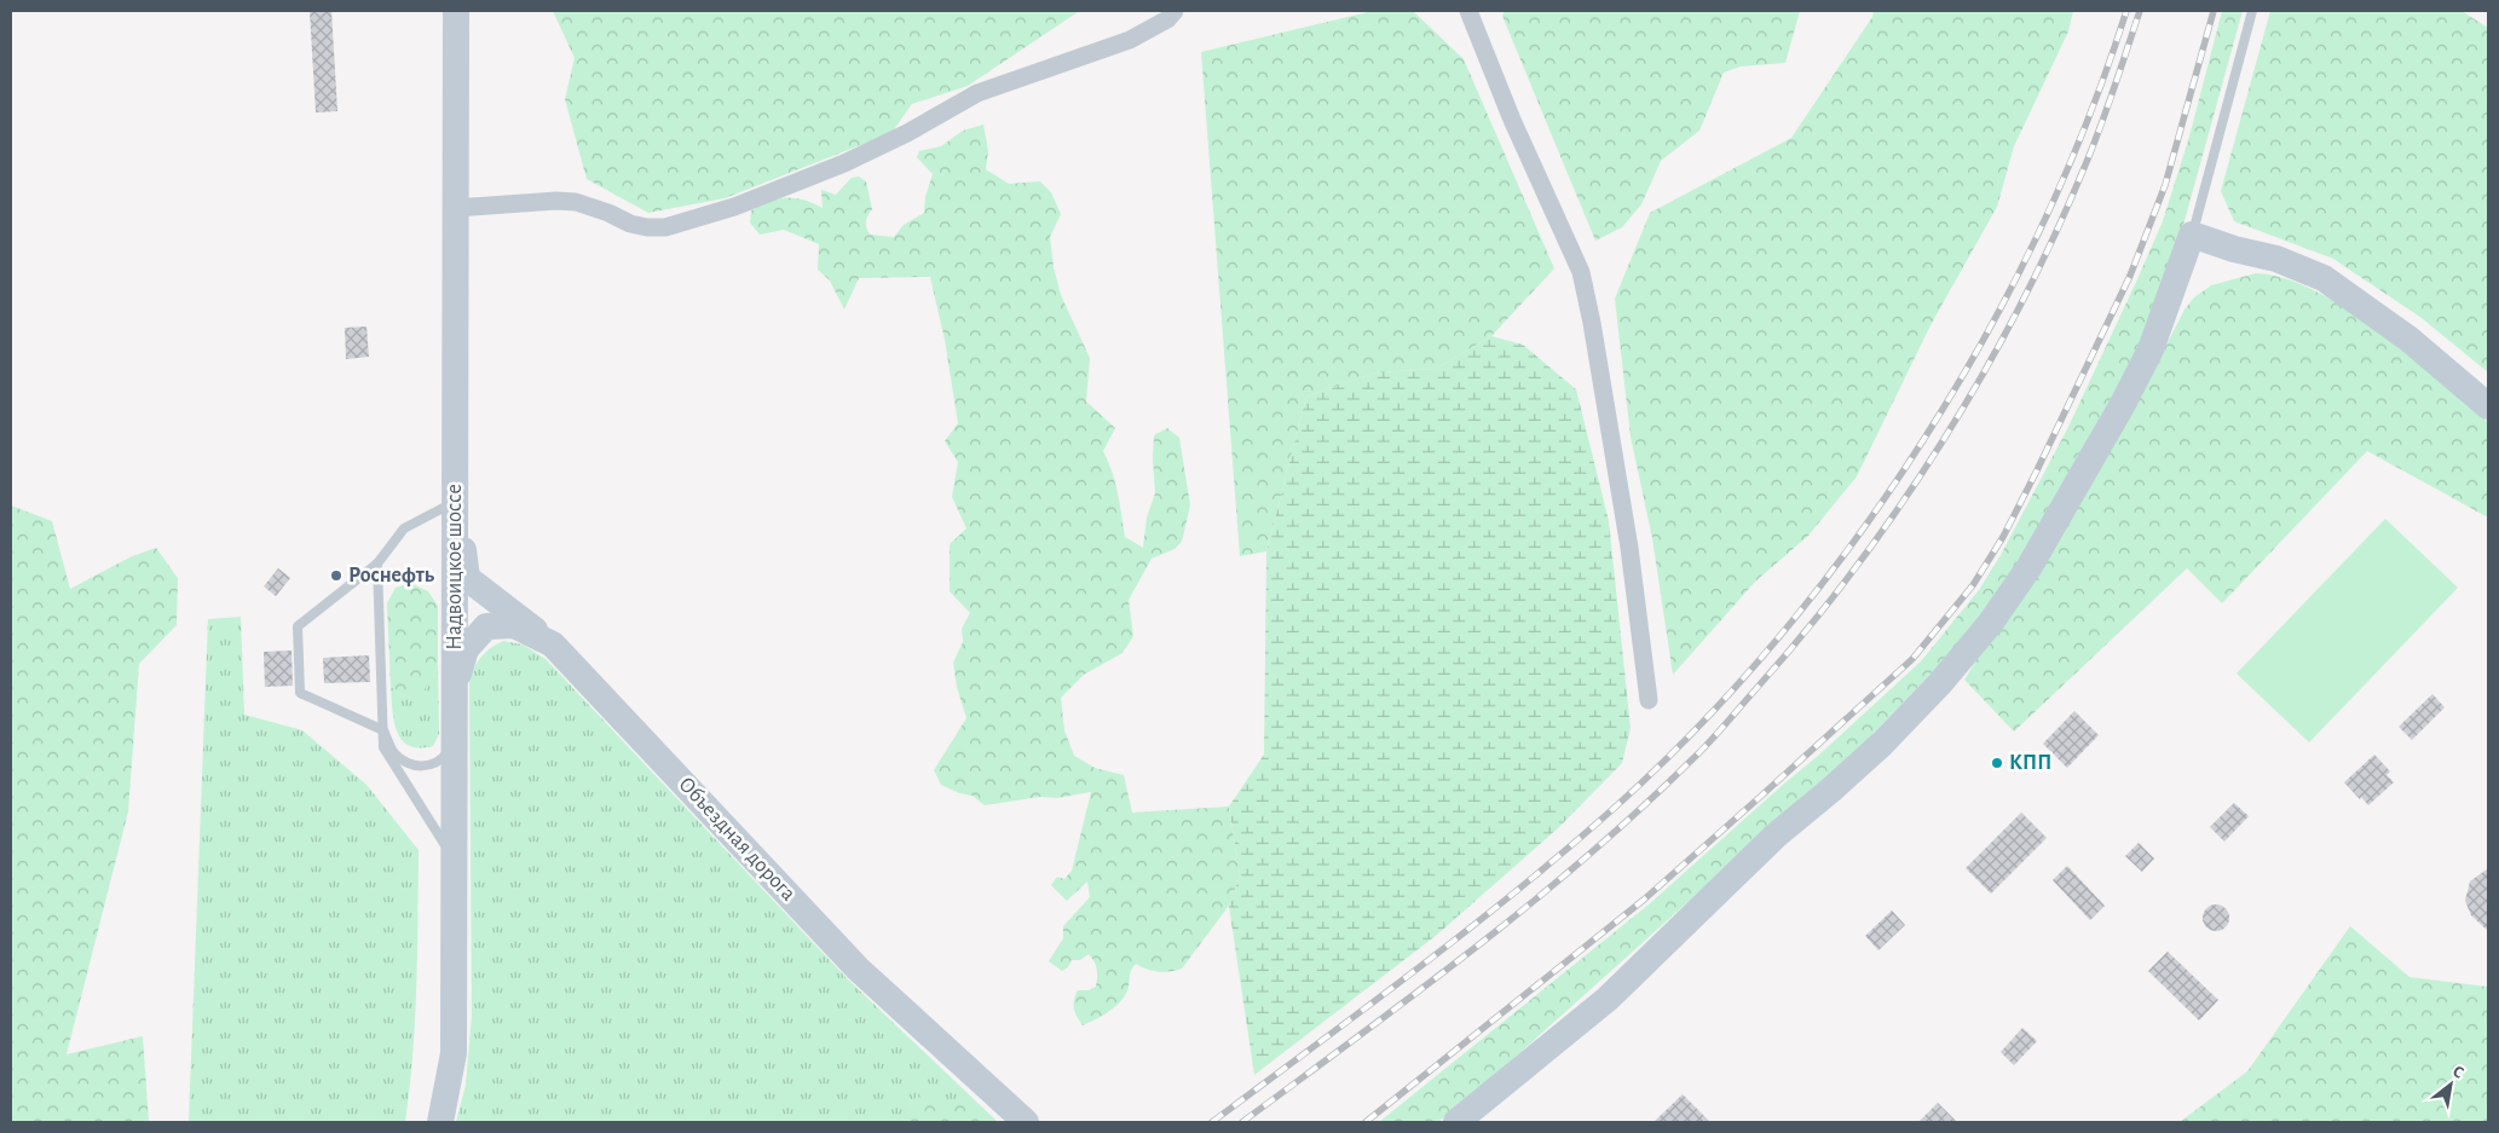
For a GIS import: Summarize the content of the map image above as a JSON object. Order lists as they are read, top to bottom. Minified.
{"streets":{"street":["Надвоицкое шоссе","Объездная дорога"]},"crossings":[["Надвоицкое шоссе","Объездная дорога"]],"places":["Роснефть","КПП"],"north":"top right"}
